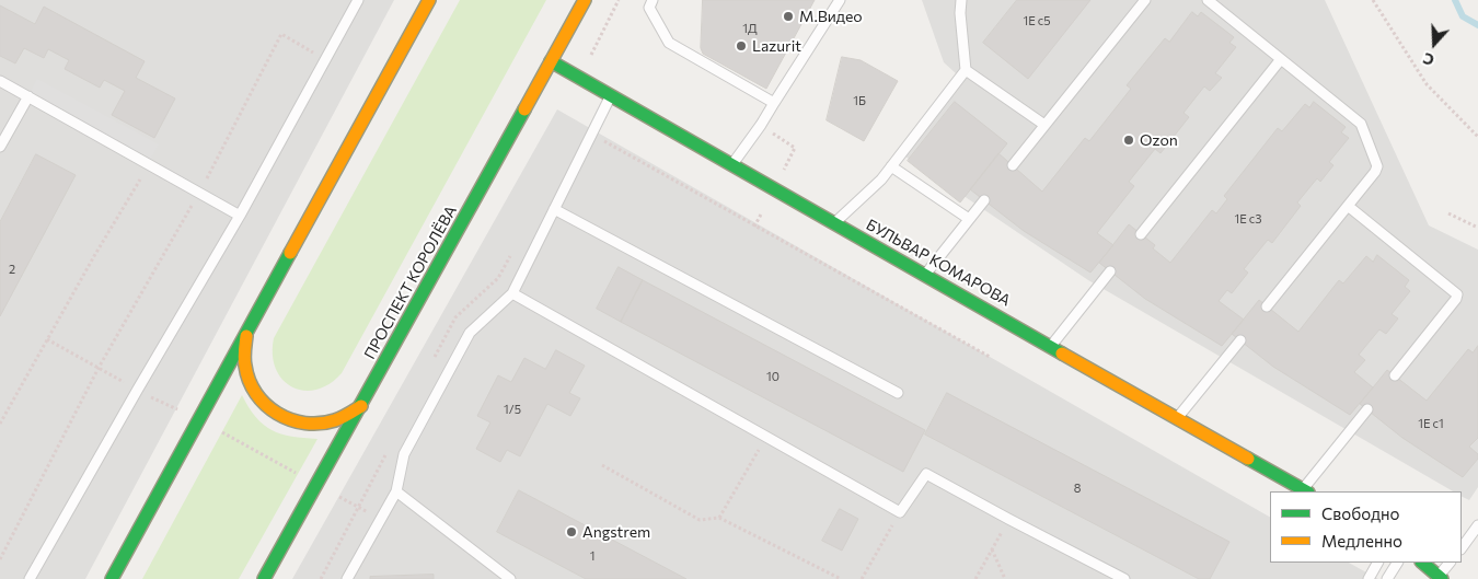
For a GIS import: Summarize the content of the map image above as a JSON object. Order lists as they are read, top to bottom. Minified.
{"streets":{"main road":["БУЛЬВАР КОМАРОВА","ПРОСПЕКТ КОРОЛЁВА"]},"crossings":[["БУЛЬВАР КОМАРОВА","ПРОСПЕКТ КОРОЛЁВА"]],"places":["М.Видео","Lazurit","Ozon","Angstrem"],"house_numbers":["1Е с5","1Д","1Б","1Е с3","2","10","1/5","1Е с1","8","1"],"legend":["Свободно","Медленно"],"north":"bottom"}
